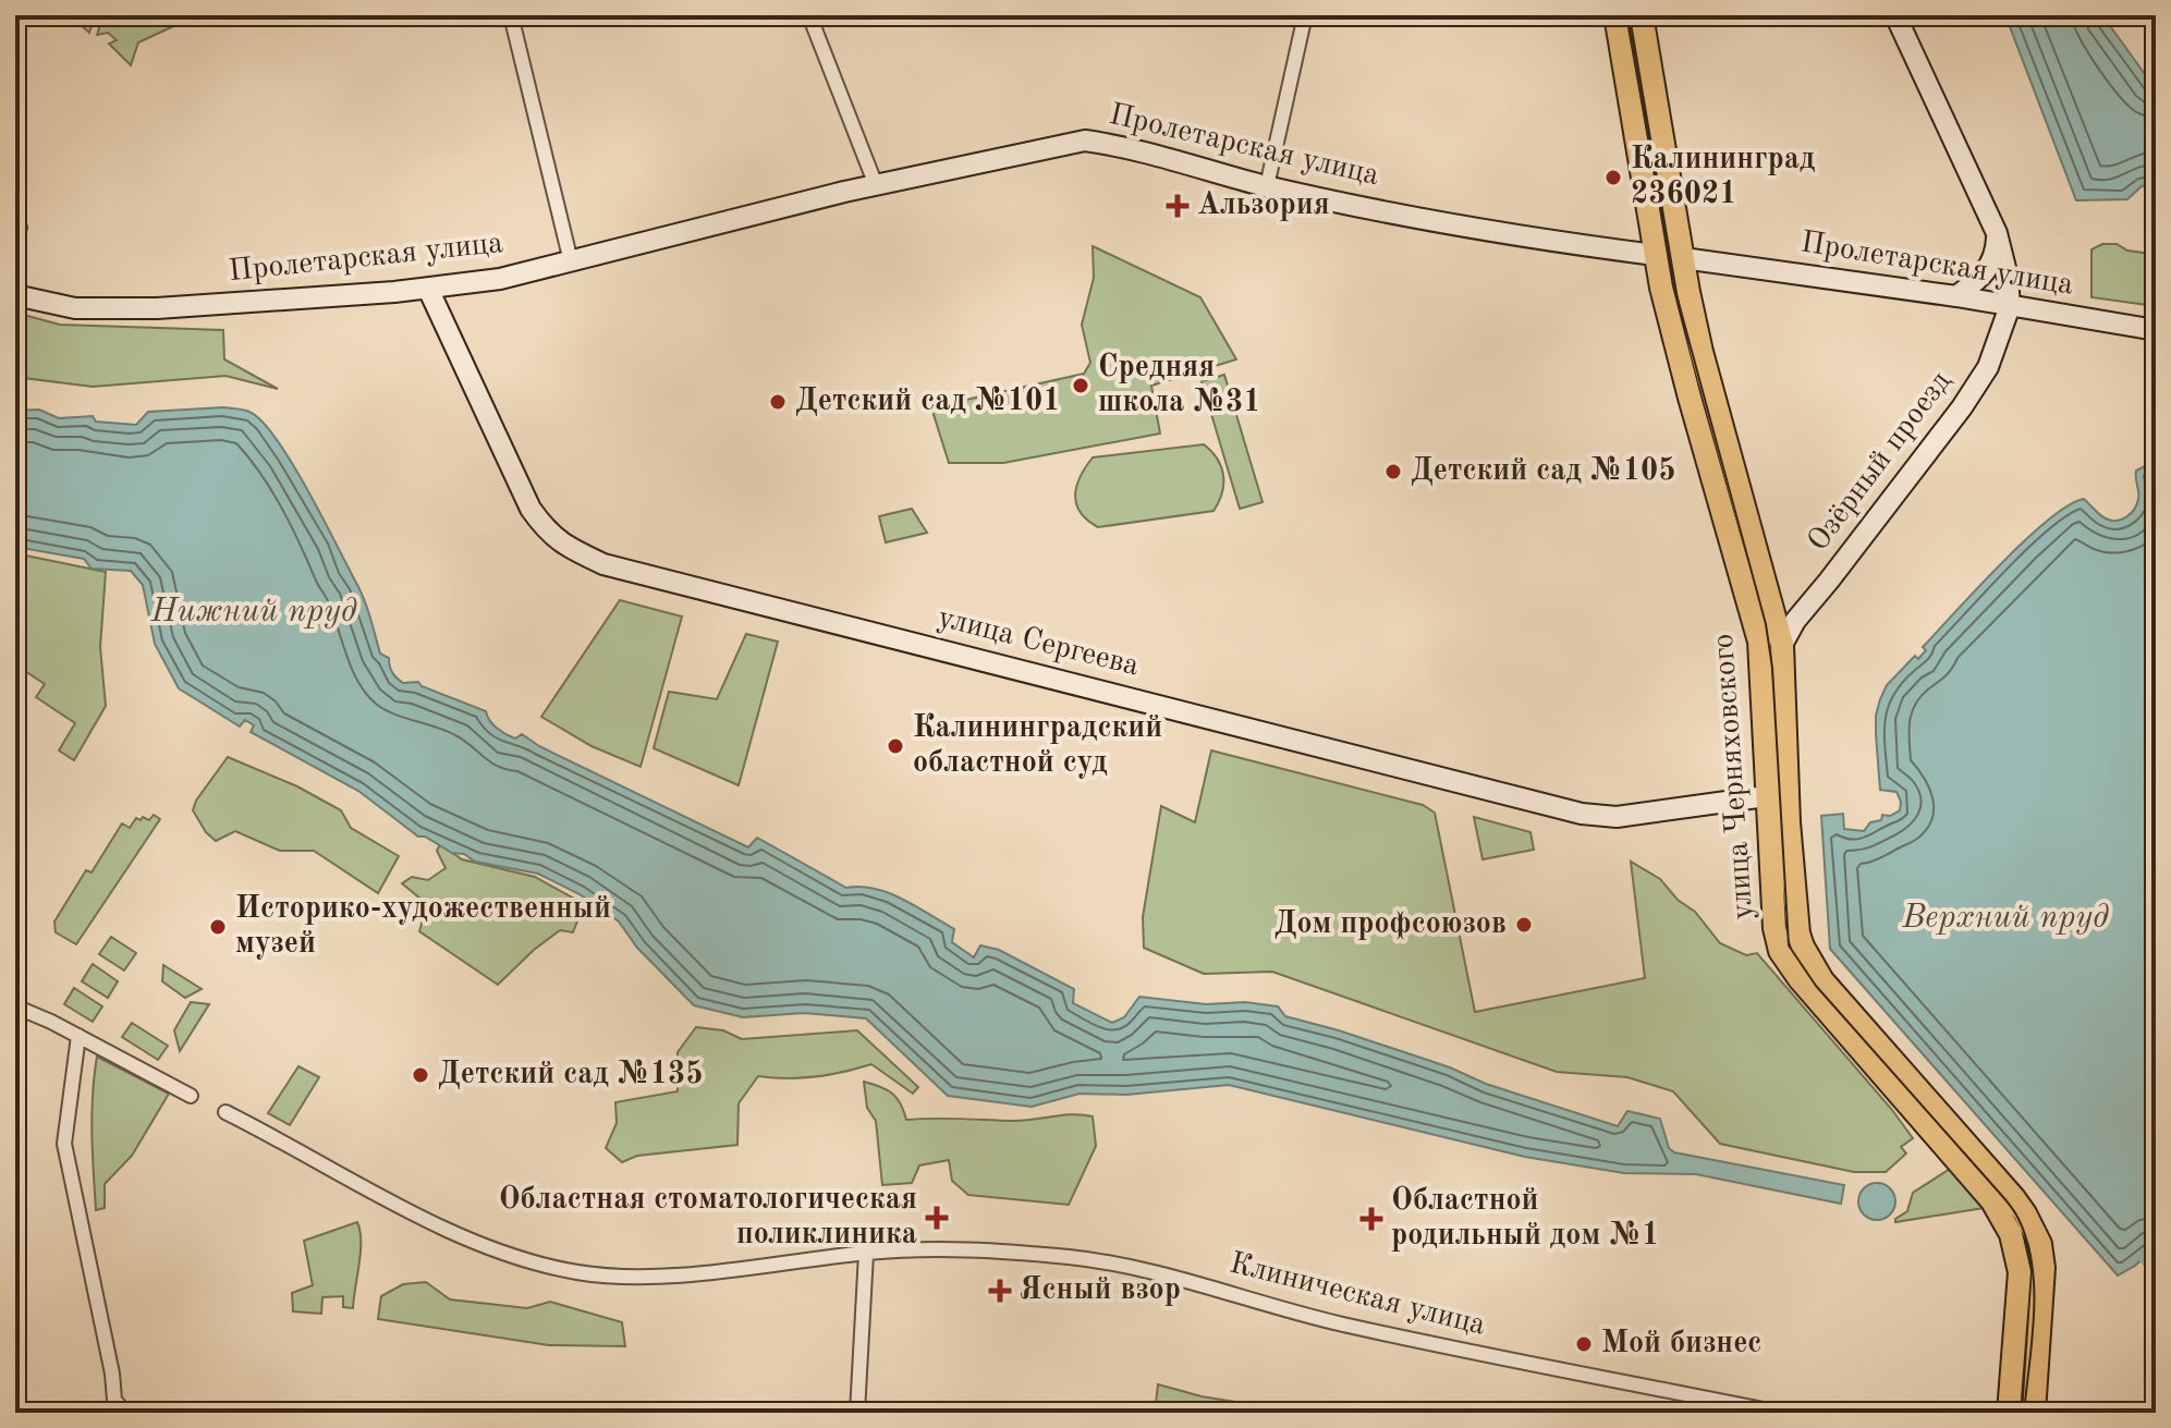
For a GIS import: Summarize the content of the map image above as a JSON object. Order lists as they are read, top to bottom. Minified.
{"streets":{"main road":["Пролетарская улица","Озёрный проезд","улица Сергеева","улица Черняховского"],"street":["Клиническая улица"]},"crossings":[["Пролетарская улица","Озёрный проезд"],["Пролетарская улица","улица Сергеева"],["Пролетарская улица","улица Черняховского"],["Озёрный проезд","улица Черняховского"],["улица Сергеева","улица Черняховского"]],"water":["Нижний пруд","Верхний пруд"],"places":{"other":["Калининград 236021","Средняя школа №31","Детский сад №101","Детский сад №105","Калининградский областной суд","Дом профсоюзов","Историко-художественный музей","Детский сад №135","Мой бизнес"],"health":["Альзория","Областная стоматологическая поликлиника","Областной родильный дом №1","Ясный взор"]}}
